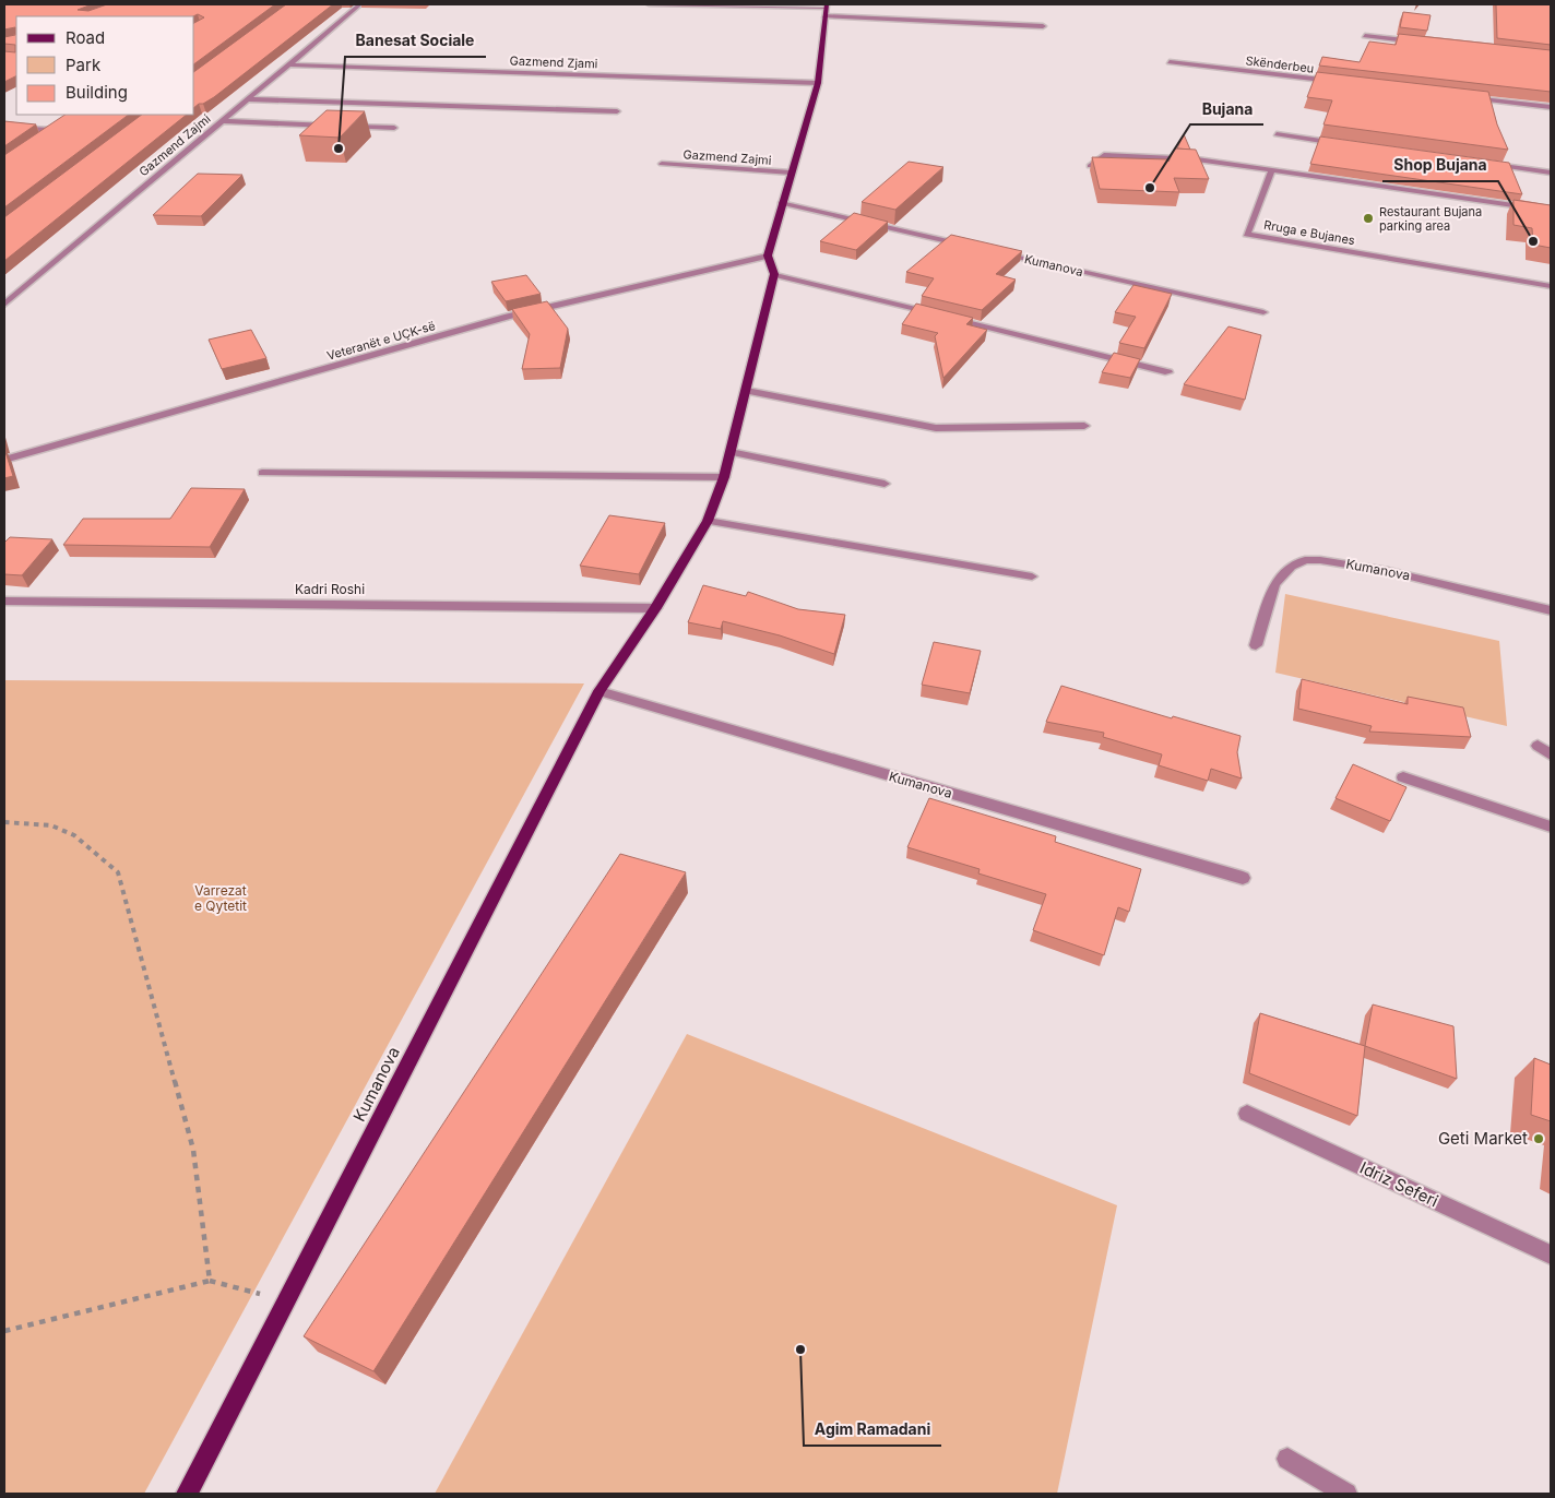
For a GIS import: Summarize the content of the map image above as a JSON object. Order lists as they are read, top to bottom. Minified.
{"streets":{"main road":["Kumanova"],"street":["Gazmend Zjami","Skënderbeu","Gazmend Zajmi","Rruga e Bujanes","Veteranët e UÇK-së","Kadri Roshi","Idriz Seferi"]},"crossings":[["Gazmend Zjami","Gazmend Zajmi"],["Kumanova","Kadri Roshi"]],"parks":["Varrezat e Qytetit"],"places":["Banesat Sociale","Bujana","Restaurant Bujana parking area","Shop Bujana","Geti Market","Agim Ramadani"],"legend":["Road","Park","Building"]}
